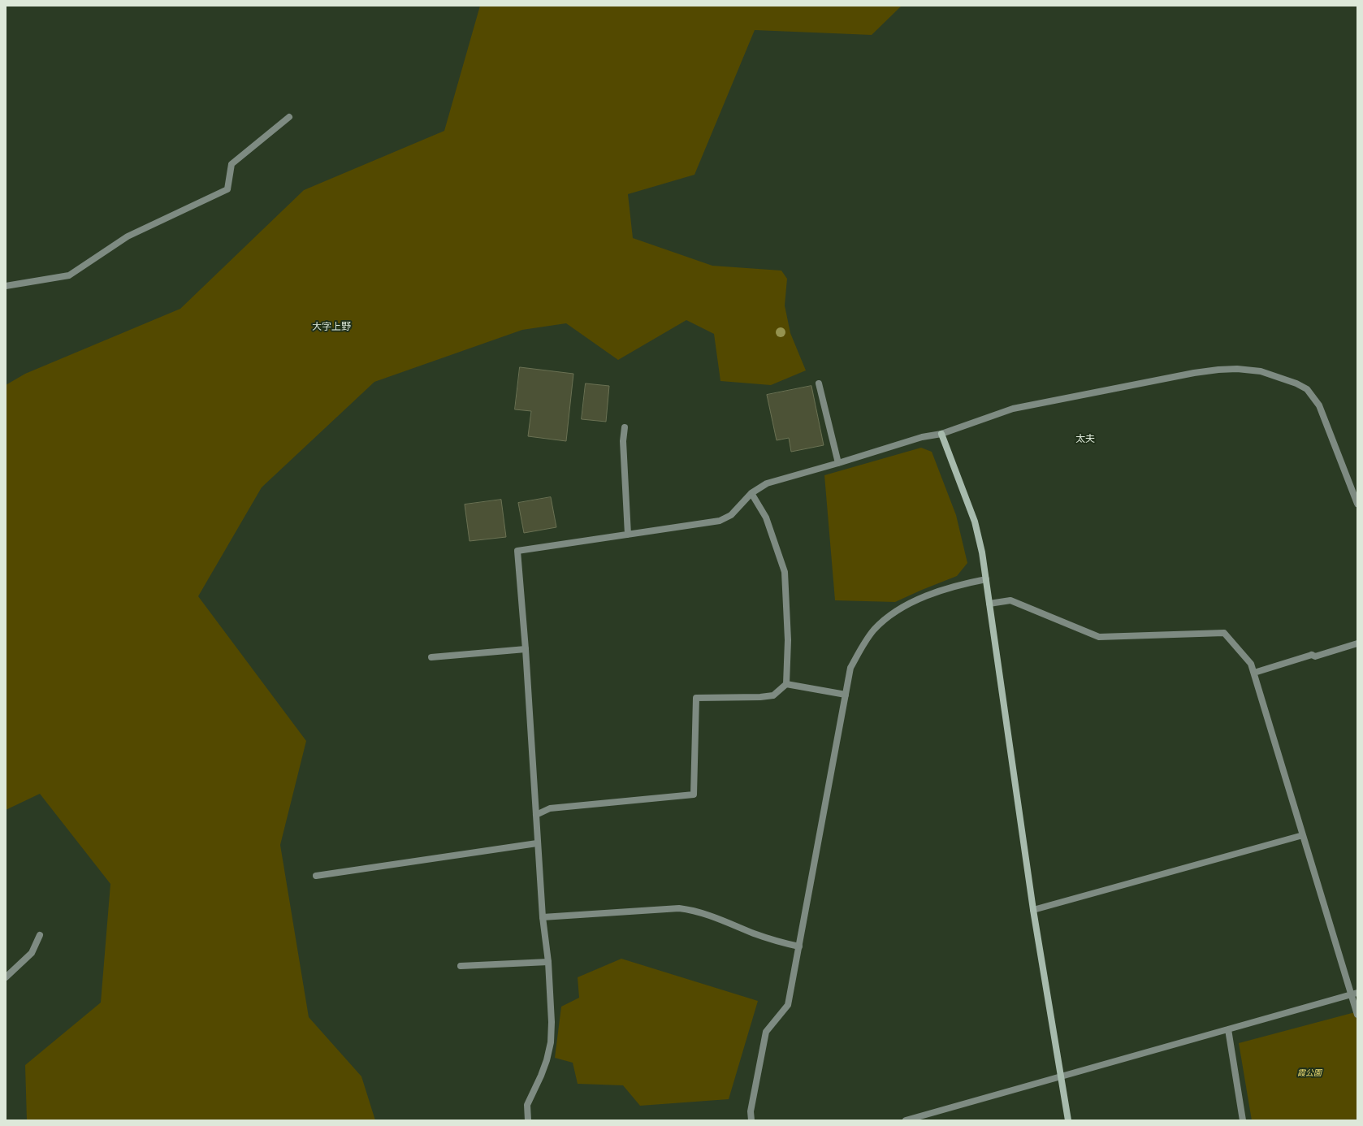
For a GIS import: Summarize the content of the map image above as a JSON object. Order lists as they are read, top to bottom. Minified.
{"districts":["大字上野","太夫"],"parks":["霞公園"]}
